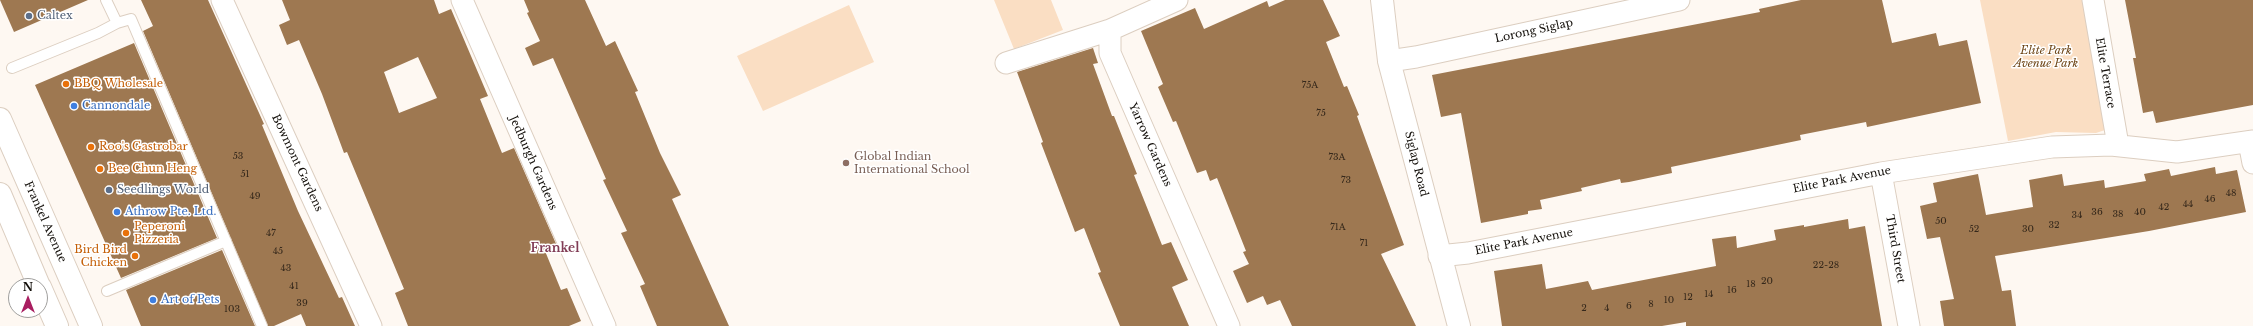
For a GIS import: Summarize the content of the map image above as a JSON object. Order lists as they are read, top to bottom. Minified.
{"streets":{"street":["Lorong Siglap","Elite Terrace","Yarrow Gardens","Bowmont Gardens","Jedburgh Gardens","Siglap Road","Elite Park Avenue","Frankel Avenue","Third Street"]},"crossings":[["Lorong Siglap","Siglap Road"],["Elite Terrace","Elite Park Avenue"],["Siglap Road","Elite Park Avenue"],["Elite Park Avenue","Third Street"]],"districts":["Frankel"],"parks":["Elite Park Avenue Park"],"places":["Caltex","BBQ Wholesale","Cannondale","Roo's Gastrobar","Global Indian International School","Bee Chun Heng","Seedlings World","Athrow Pte. Ltd.","Peperoni Pizzeria","Bird Bird Chicken","Art of Pets"],"house_numbers":["75A","75","53","73A","51","73","48","49","46","44","42","36","40","38","34","50","32","71A","52","30","47","71","45","22-28","43","20","18","41","16","14","12","10","39","8","6","2","4","103"],"north":"top"}
